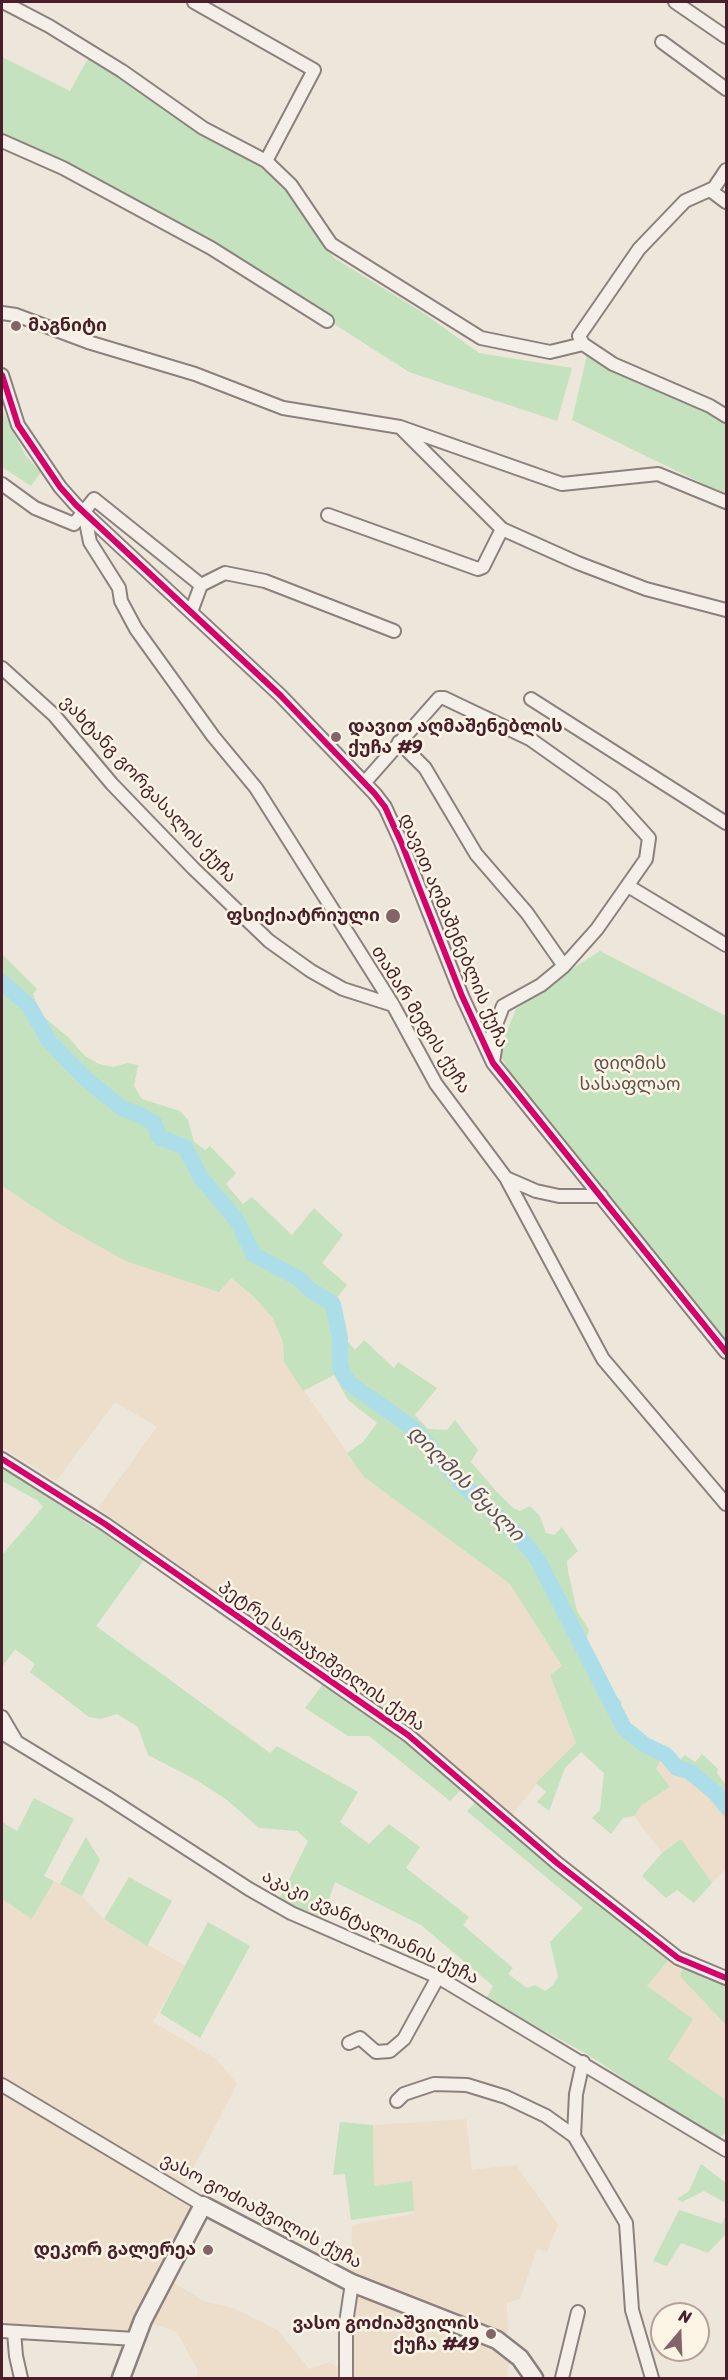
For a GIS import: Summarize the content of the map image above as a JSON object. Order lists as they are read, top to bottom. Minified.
{"streets":{"main road":["ვასო გოძიაშვილის ქუჩა"],"street":["ვახტანგ გორგასალის ქუჩა","დავით აღმაშენებლის ქუჩა","თამარ მეფის ქუჩა","პეტრე სარაჯიშვილის ქუჩა","აკაკი კვანტალიანის ქუჩა"]},"crossings":[["ვახტანგ გორგასალის ქუჩა","თამარ მეფის ქუჩა"],["დავით აღმაშენებლის ქუჩა","თამარ მეფის ქუჩა"]],"water":["დიღმის წყალი"],"parks":["დიღმის სასაფლაო"],"places":["მაგნიტი","დავით აღმაშენებლის ქუჩა #9","ფსიქიატრიული","დეკორ გალერეა","ვასო გოძიაშვილის ქუჩა #49"],"north":"top"}
